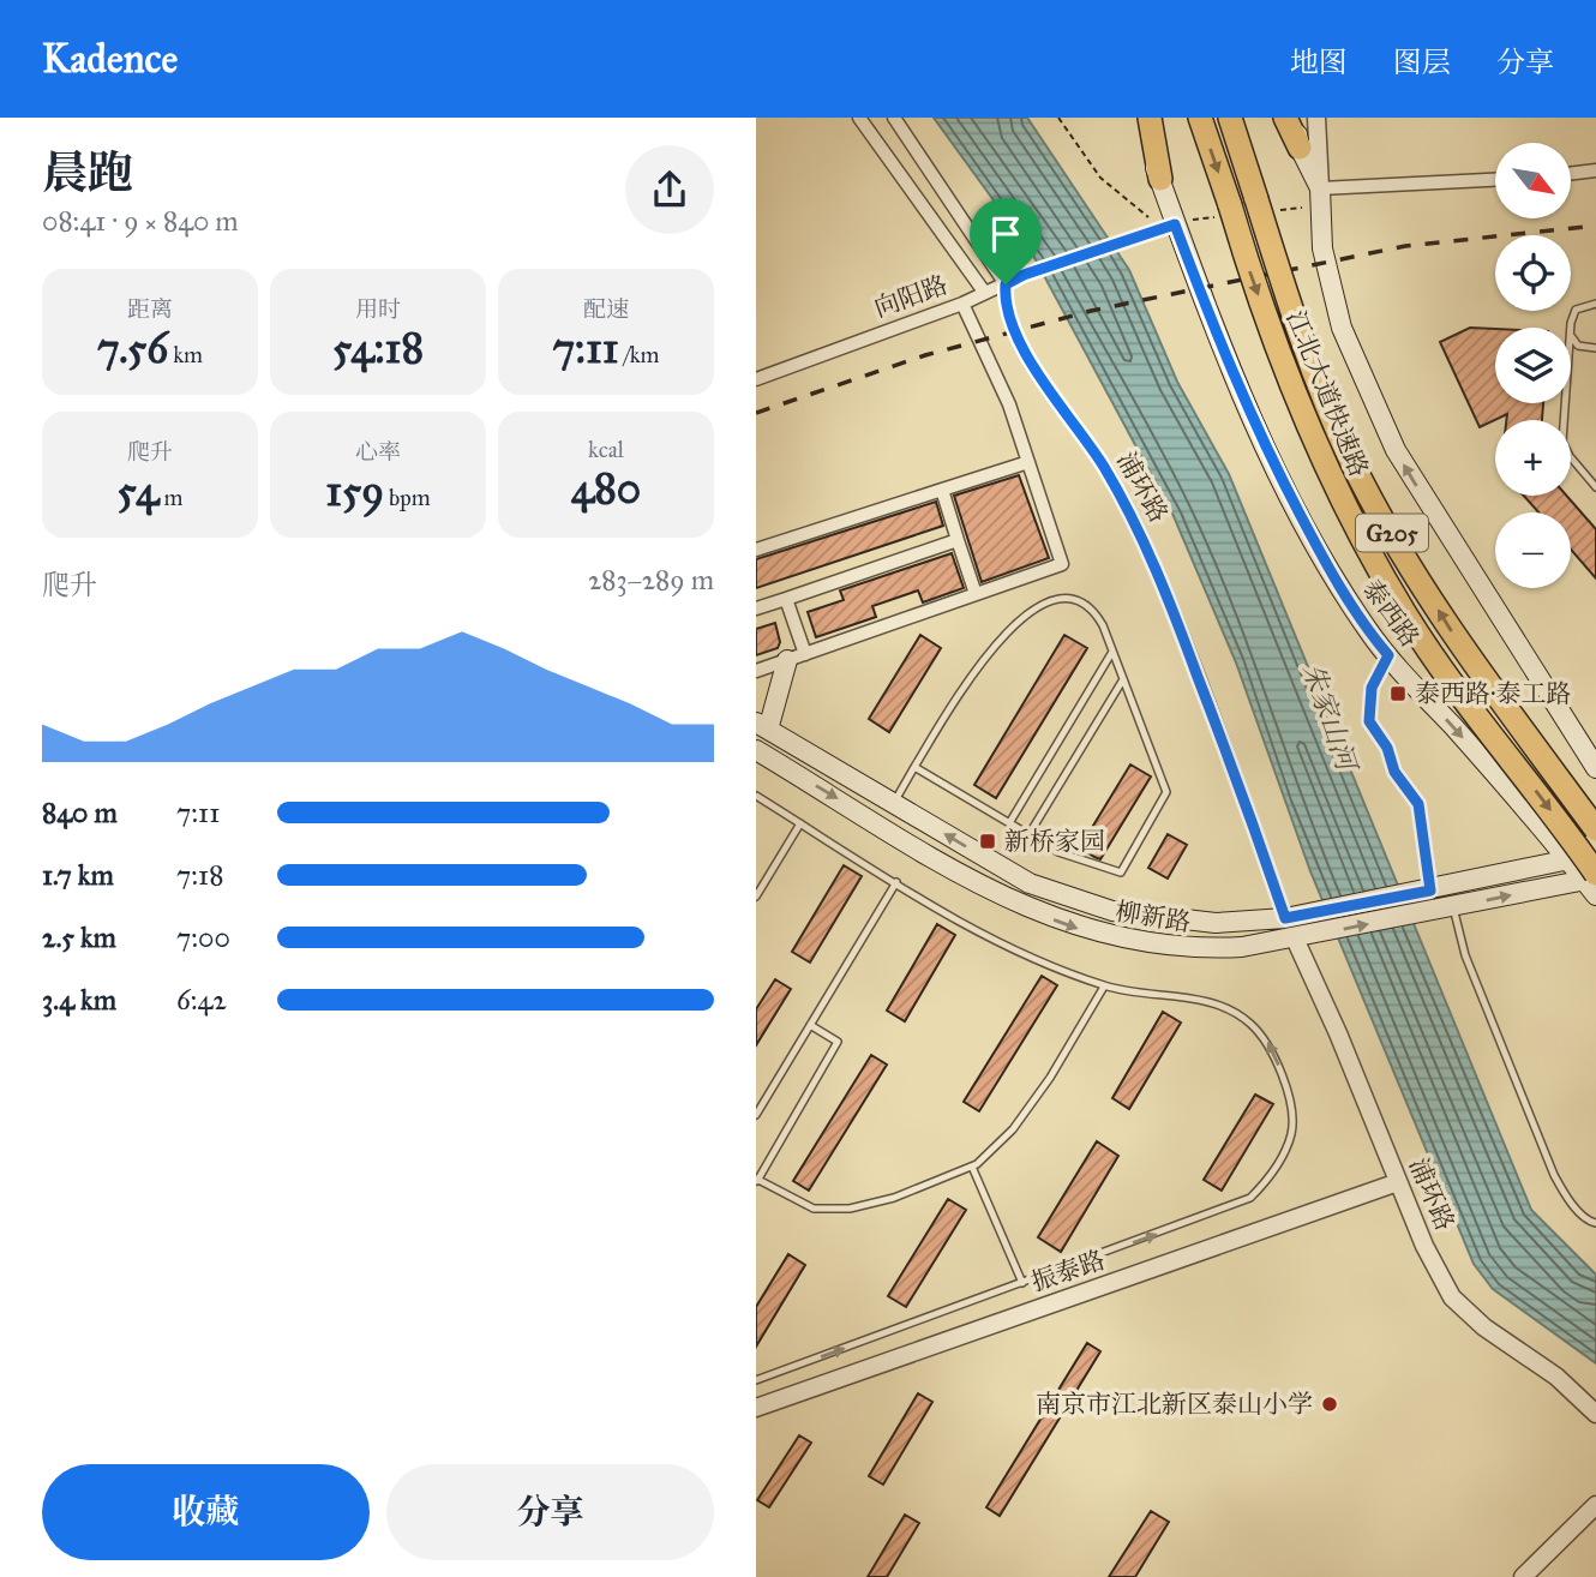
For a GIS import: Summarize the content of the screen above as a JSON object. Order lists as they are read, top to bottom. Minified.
{"streets":{"highway":["江北大道快速路","G205"],"main road":["泰西路","柳新路"],"street":["向阳路","浦环路","振泰路"]},"crossings":[["向阳路","浦环路"],["向阳路","泰西路"],["江北大道快速路","泰西路"],["江北大道快速路","柳新路"],["浦环路","柳新路"],["浦环路","振泰路"],["泰西路","柳新路"]],"water":["朱家山河"],"places":{"transit":["泰西路·泰工路","新桥家园"],"other":["南京市江北新区泰山小学"]},"north":"bottom right","page":{"header":"Kadence","nav":["地图","图层","分享"],"heading":["晨跑","08:41 · 9 × 840 m"],"map_buttons":["+","−"],"stats":[["距离","7.56 km"],["用时","54:18"],["配速","7:11 /km"],["爬升","54 m"],["心率","159 bpm"],["kcal","480"]],"chart":["爬升","283–289 m"],"list":[{"name":"840 m","note":"7:11"},{"name":"1.7 km","note":"7:18"},{"name":"2.5 km","note":"7:00"},{"name":"3.4 km","note":"6:42"}],"buttons":["收藏","分享"]}}
